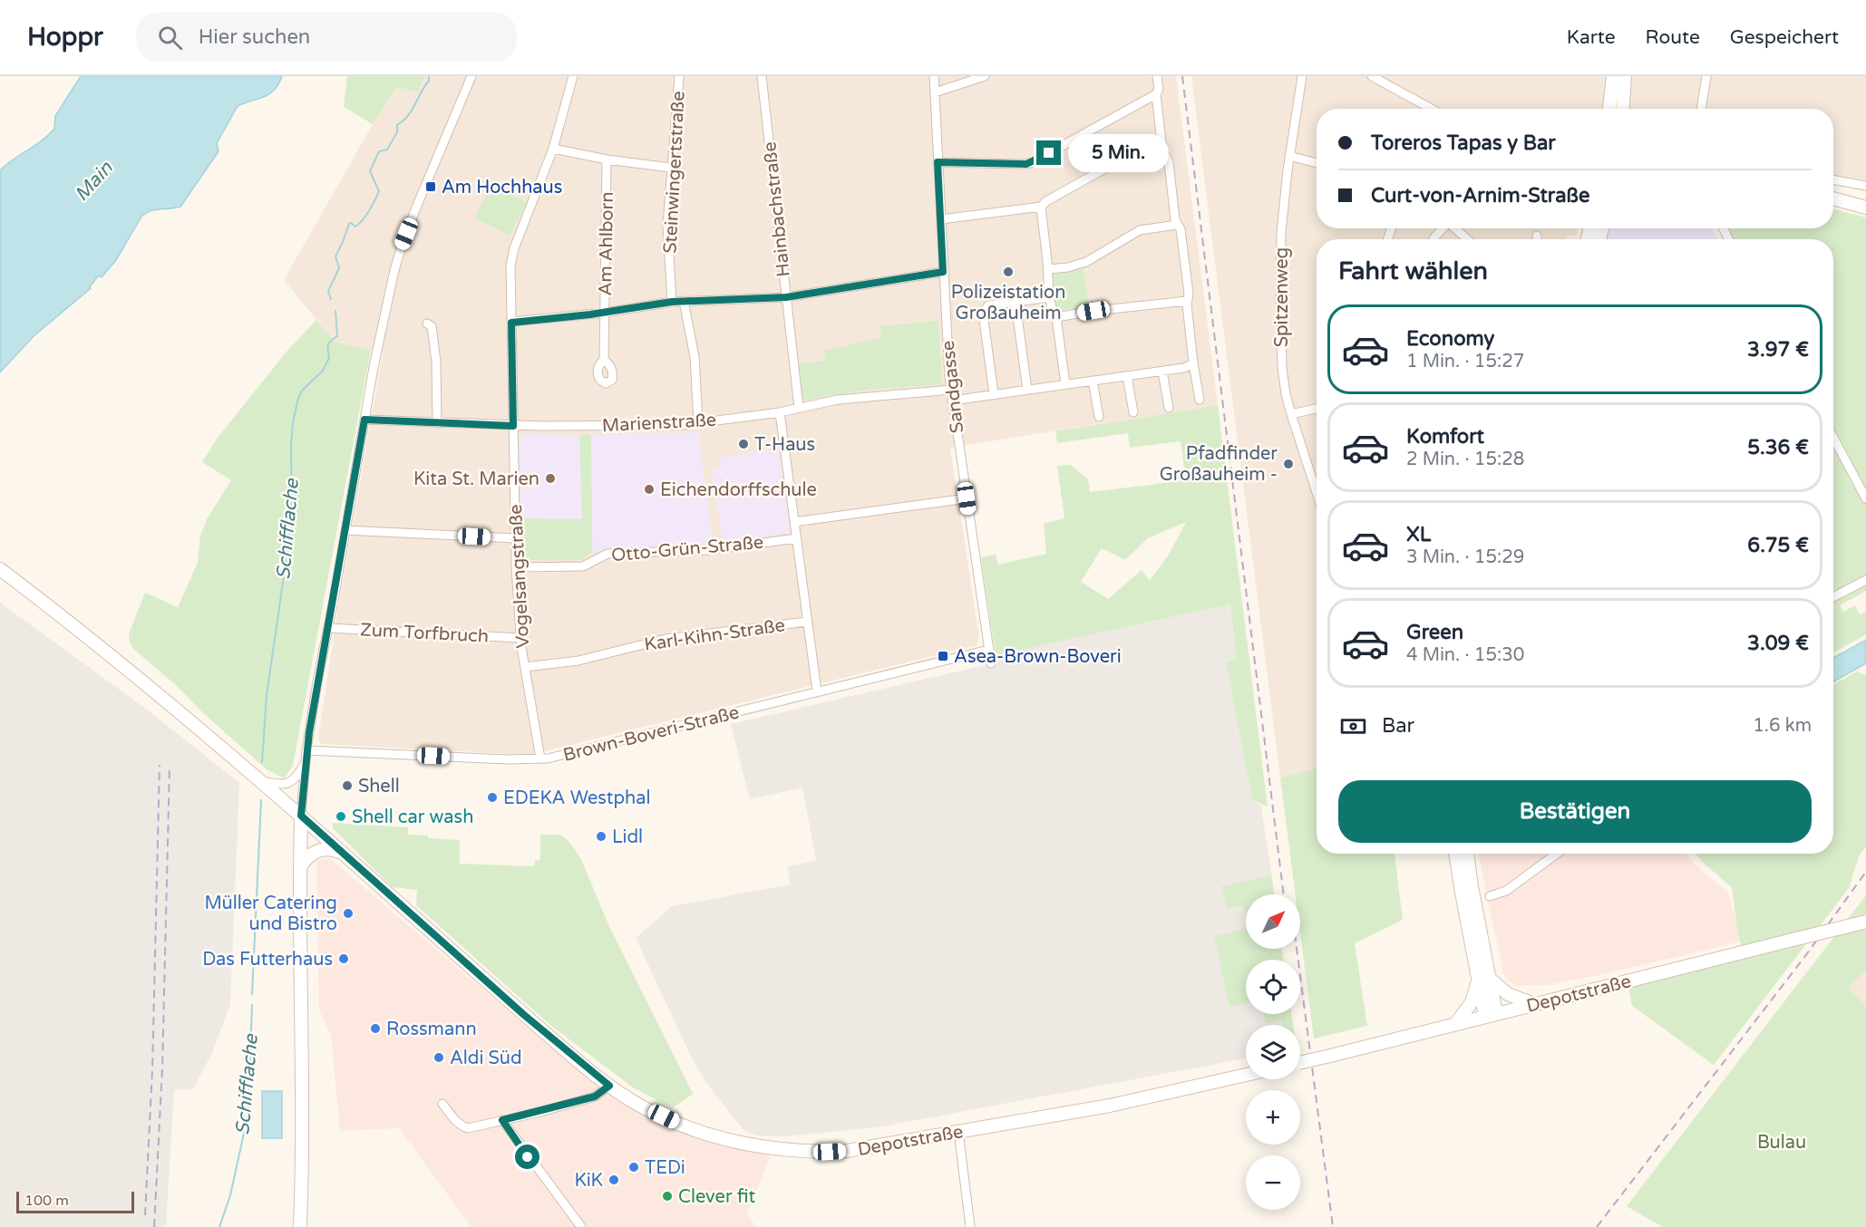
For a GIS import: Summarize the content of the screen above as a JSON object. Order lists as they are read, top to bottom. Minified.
{"streets":{"main road":["Depotstraße"],"street":["Steinwingertstraße","Hainbachstraße","Am Ahlborn","Spitzenweg","Sandgasse","Marienstraße","Otto-Grün-Straße","Vogelsangstraße","Zum Torfbruch","Karl-Kihn-Straße","Brown-Boveri-Straße"]},"crossings":[["Hainbachstraße","Marienstraße"],["Sandgasse","Marienstraße"],["Sandgasse","Brown-Boveri-Straße"],["Marienstraße","Vogelsangstraße"],["Otto-Grün-Straße","Vogelsangstraße"],["Vogelsangstraße","Zum Torfbruch"],["Vogelsangstraße","Karl-Kihn-Straße"],["Vogelsangstraße","Brown-Boveri-Straße"]],"water":["Main","Schifflache"],"parks":["Bulau"],"places":{"transit":["Am Hochhaus","Asea-Brown-Boveri"],"other":["Polizeistation Großauheim","T-Haus","Pfadfinder Großauheim -","Kita St. Marien","Eichendorffschule","Shell","EDEKA Westphal","Shell car wash","Lidl","Müller Catering und Bistro","Das Futterhaus","Rossmann","Aldi Süd","TEDi","KiK","Clever fit"]},"scale_bar":"100 m","north":"top right","page":{"header":"Hoppr","search":"Hier suchen","nav":["Karte","Route","Gespeichert"],"banner":["Toreros Tapas y Bar","Curt-von-Arnim-Straße"],"bubble":"5 Min.","heading":"Fahrt wählen","list":[{"name":"Economy","note":"1 Min. · 15:27","value":"3.97 €"},{"name":"Komfort","note":"2 Min. · 15:28","value":"5.36 €"},{"name":"XL","note":"3 Min. · 15:29","value":"6.75 €"},{"name":"Green","note":"4 Min. · 15:30","value":"3.09 €"}],"pay":["Bar","1.6 km"],"buttons":"Bestätigen","map_buttons":["+","−"],"scale":"100 m"}}
